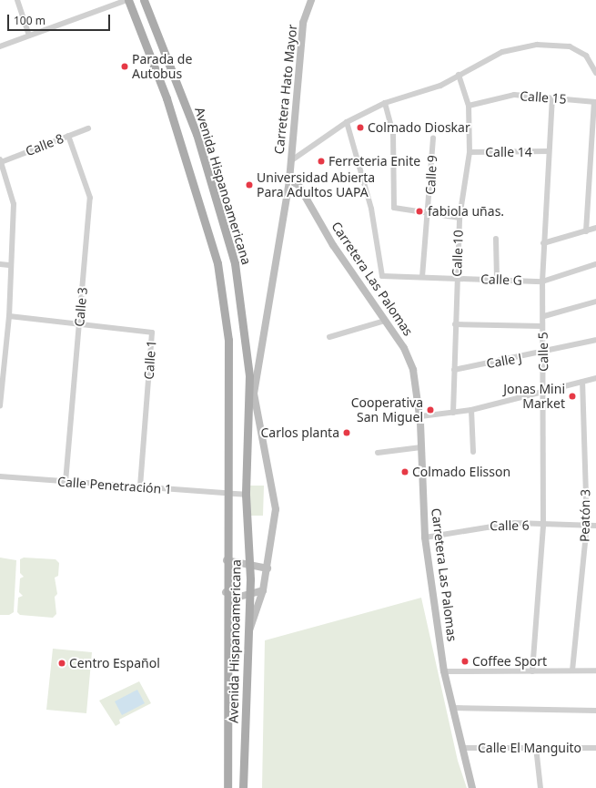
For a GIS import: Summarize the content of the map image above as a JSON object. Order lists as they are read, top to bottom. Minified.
{"streets":{"main road":["Avenida Hispanoamericana"],"street":["Carretera Hato Mayor","Calle 15","Calle 8","Calle 14","Calle 9","Calle 10","Carretera Las Palomas","Calle G","Calle 3","Calle 5","Calle 1","Calle J","Calle Penetración 1","Peatón 3","Calle 6","Calle El Manguito"]},"crossings":[["Carretera Hato Mayor","Avenida Hispanoamericana"],["Carretera Hato Mayor","Carretera Las Palomas"],["Calle 15","Calle 10"],["Calle 15","Calle 5"],["Calle 8","Calle 3"],["Calle 14","Calle 10"],["Calle 14","Calle 5"],["Calle 9","Calle G"],["Avenida Hispanoamericana","Calle Penetración 1"],["Calle 10","Calle G"],["Calle 10","Calle J"],["Carretera Las Palomas","Calle 6"],["Carretera Las Palomas","Calle El Manguito"],["Calle G","Calle 5"],["Calle 3","Calle 1"],["Calle 3","Calle Penetración 1"],["Calle 5","Calle J"],["Calle 5","Calle 6"],["Calle 1","Calle Penetración 1"],["Peatón 3","Calle 6"]],"places":["Parada de Autobus","Colmado Dioskar","Ferreteria Enite","Universidad Abierta Para Adultos UAPA","fabiola uñas.","Jonas Mini Market","Cooperativa San Miguel","Carlos planta","Colmado Elisson","Coffee Sport","Centro Español"],"scale_bar":"100 m"}
